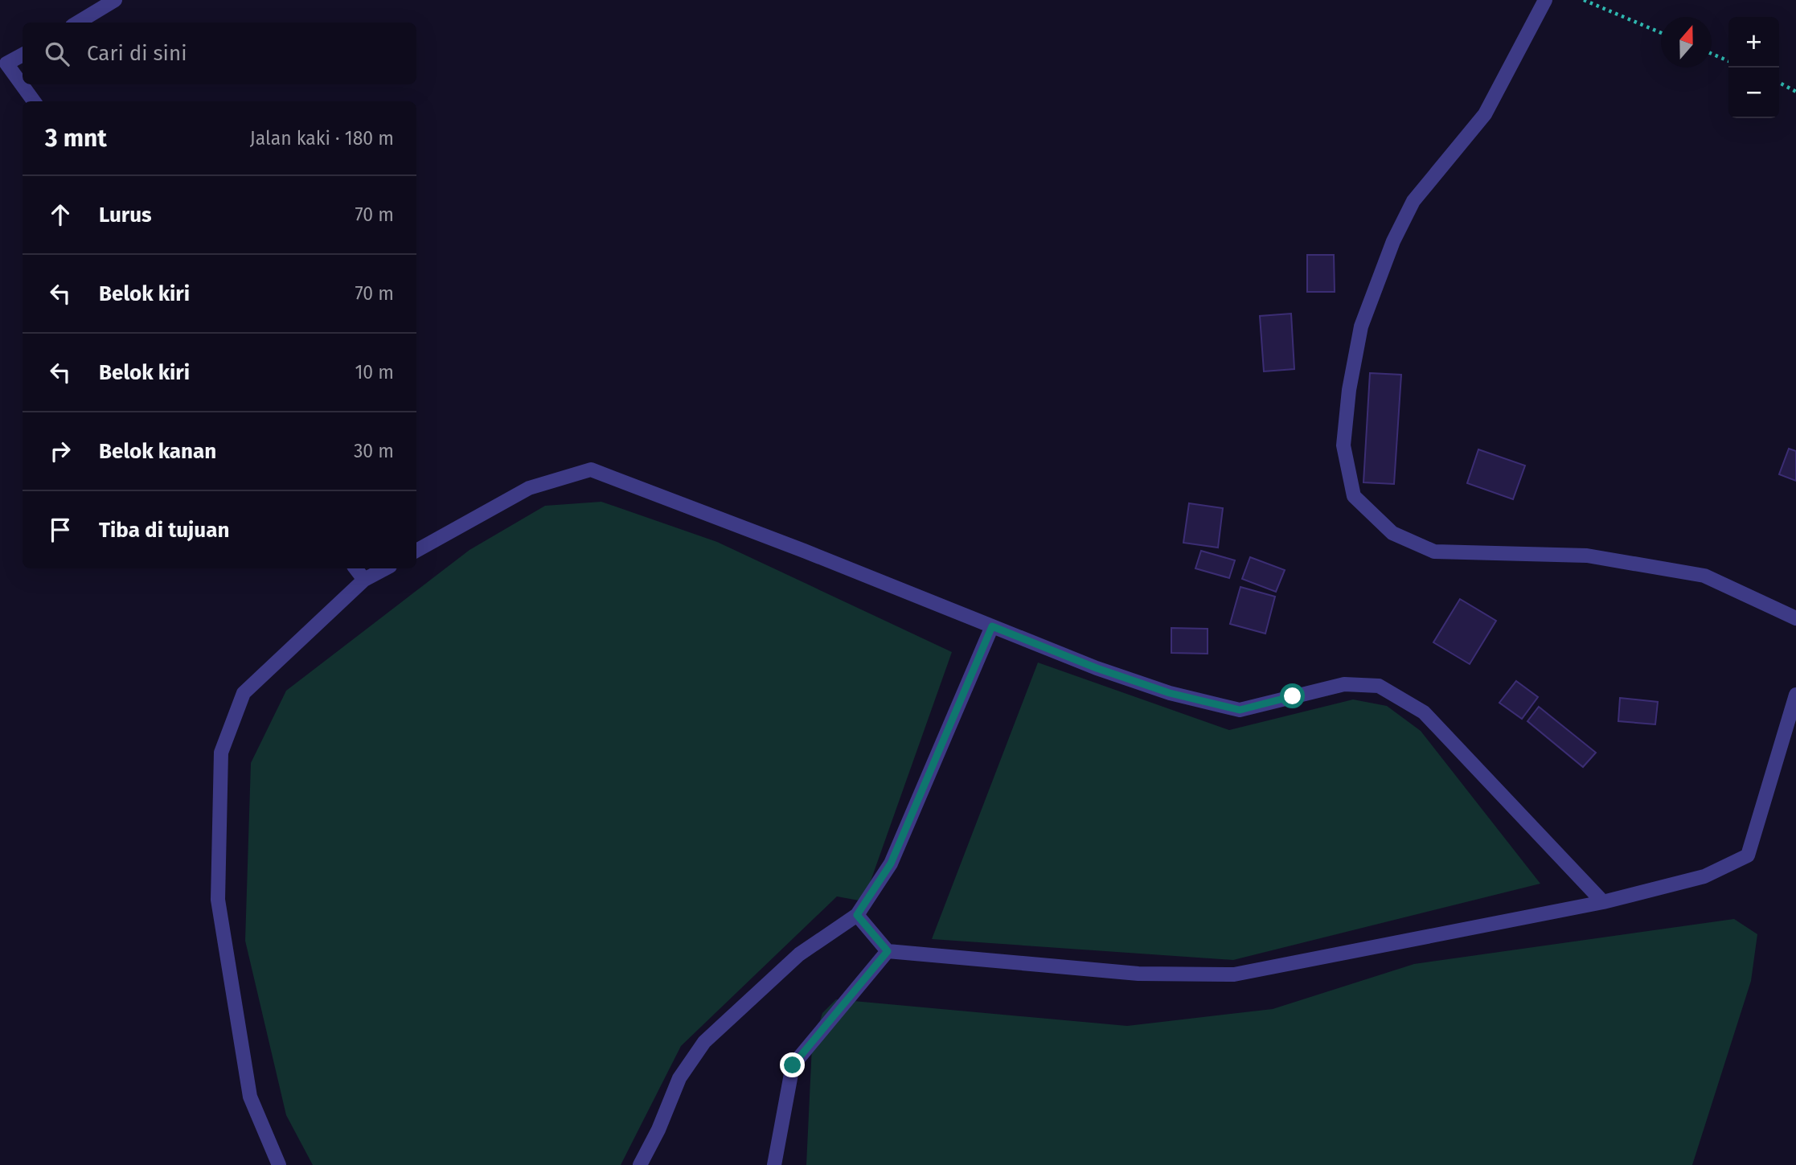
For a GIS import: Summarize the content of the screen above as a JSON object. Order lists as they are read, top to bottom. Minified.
{"north":"top","page":{"map_buttons":["+","−"],"search":"Cari di sini","heading":["3 mnt","Jalan kaki · 180 m"],"list":[["Lurus","70 m"],["Belok kiri","70 m"],["Belok kiri","10 m"],["Belok kanan","30 m"],"Tiba di tujuan"]}}
